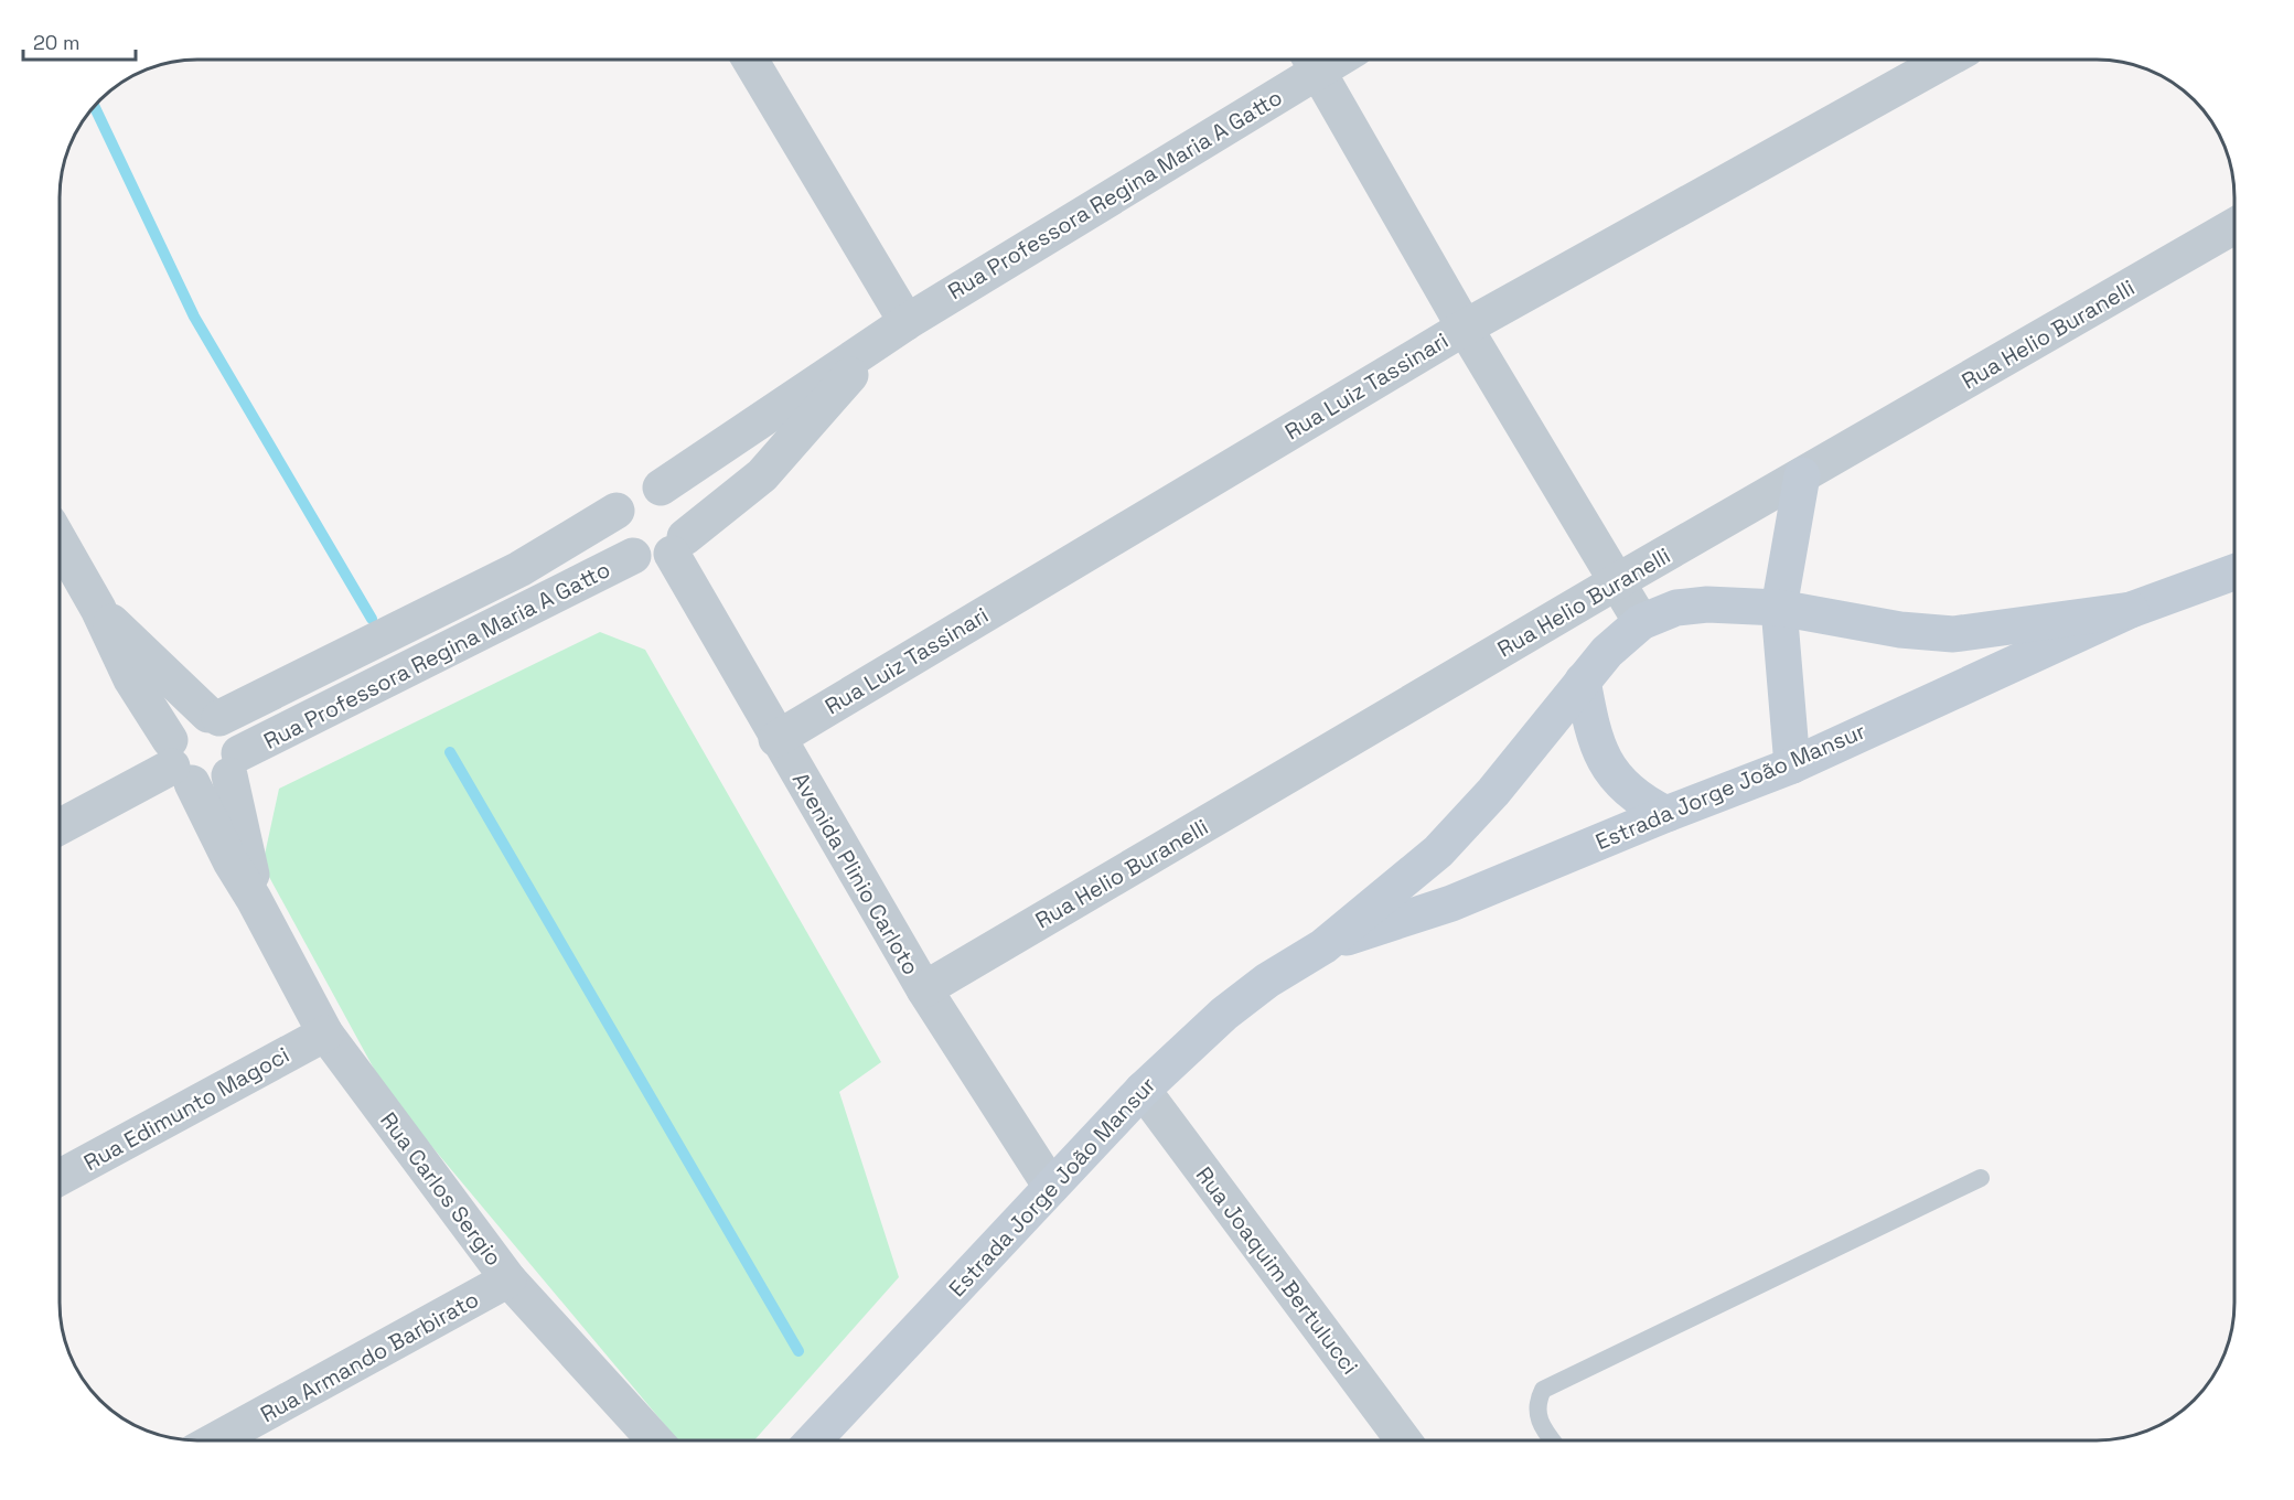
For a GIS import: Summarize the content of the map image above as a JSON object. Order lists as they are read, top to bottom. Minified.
{"streets":{"street":["Rua Professora Regina Maria A Gatto","Rua Helio Buranelli","Rua Luiz Tassinari","Estrada Jorge João Mansur","Avenida Plinio Carloto","Rua Edimunto Magoci","Rua Carlos Sergio","Rua Joaquim Bertulucci","Rua Armando Barbirato"]},"crossings":[["Rua Professora Regina Maria A Gatto","Avenida Plinio Carloto"],["Rua Professora Regina Maria A Gatto","Rua Carlos Sergio"],["Rua Helio Buranelli","Avenida Plinio Carloto"],["Rua Luiz Tassinari","Avenida Plinio Carloto"],["Estrada Jorge João Mansur","Avenida Plinio Carloto"],["Estrada Jorge João Mansur","Rua Joaquim Bertulucci"],["Rua Edimunto Magoci","Rua Carlos Sergio"],["Rua Carlos Sergio","Rua Armando Barbirato"]],"scale_bar":"20 m"}
